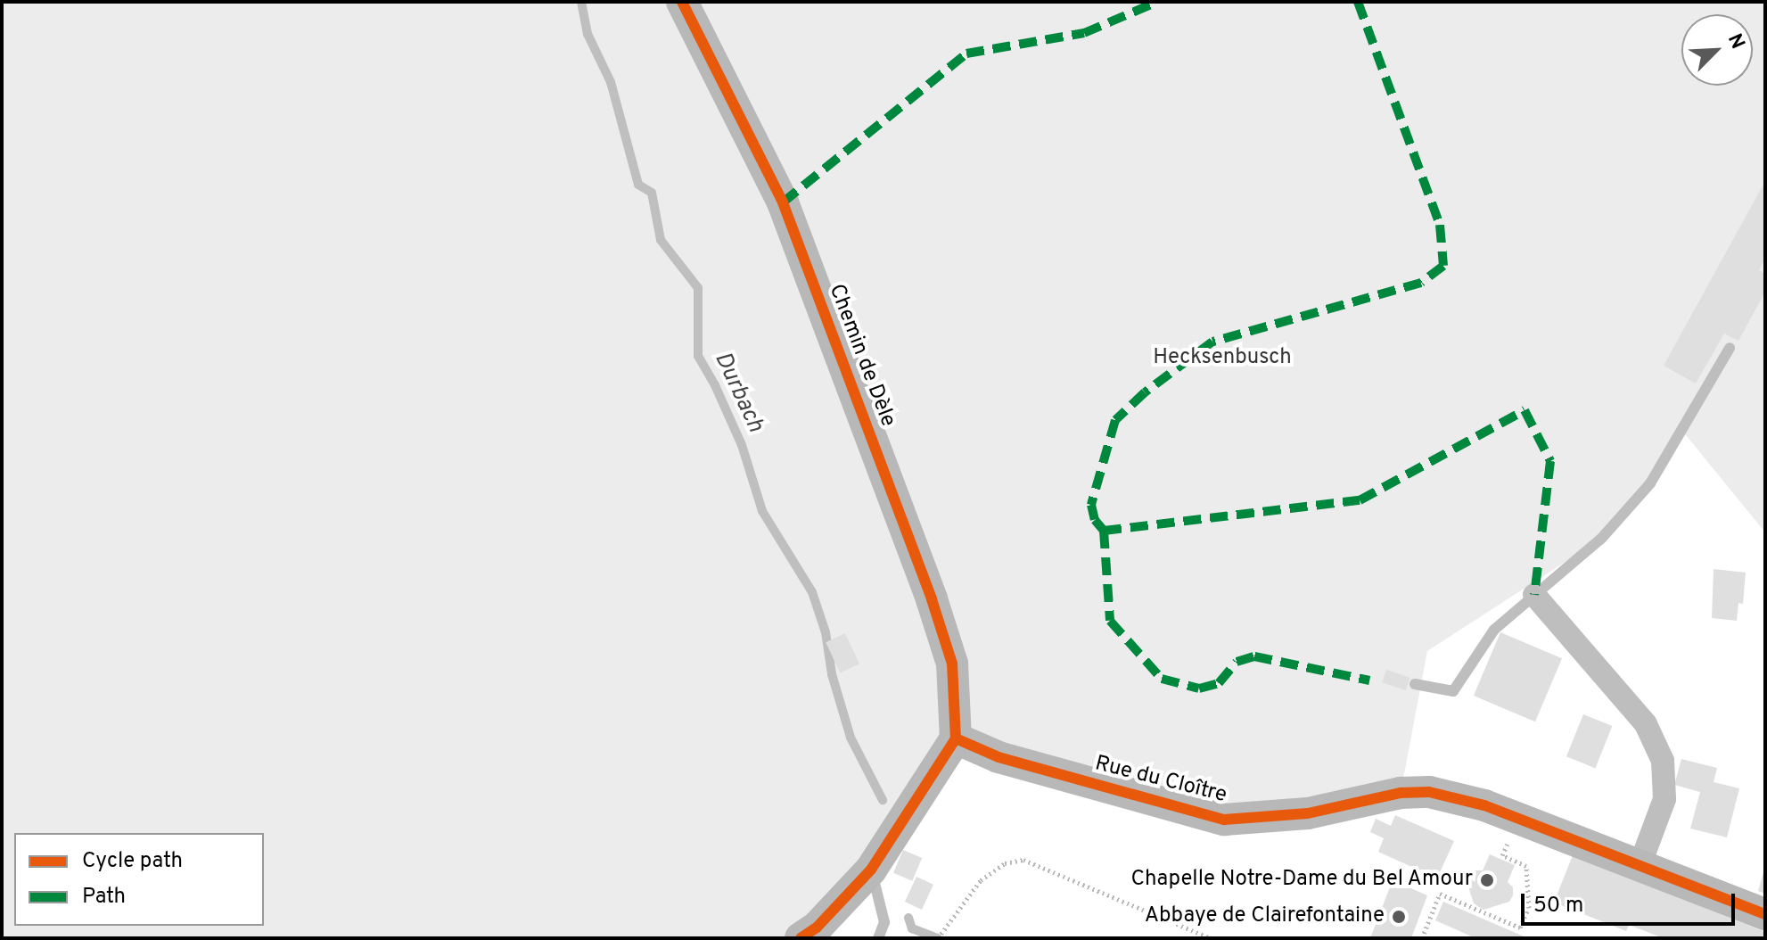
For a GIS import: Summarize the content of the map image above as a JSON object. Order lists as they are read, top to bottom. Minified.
{"streets":{"street":["Chemin de Dèle","Rue du Cloître"]},"crossings":[["Chemin de Dèle","Rue du Cloître"]],"water":["Durbach"],"parks":["Hecksenbusch"],"places":["Chapelle Notre-Dame du Bel Amour","Abbaye de Clairefontaine"],"legend":["Cycle path","Path"],"scale_bar":"50 m","north":"top right"}
